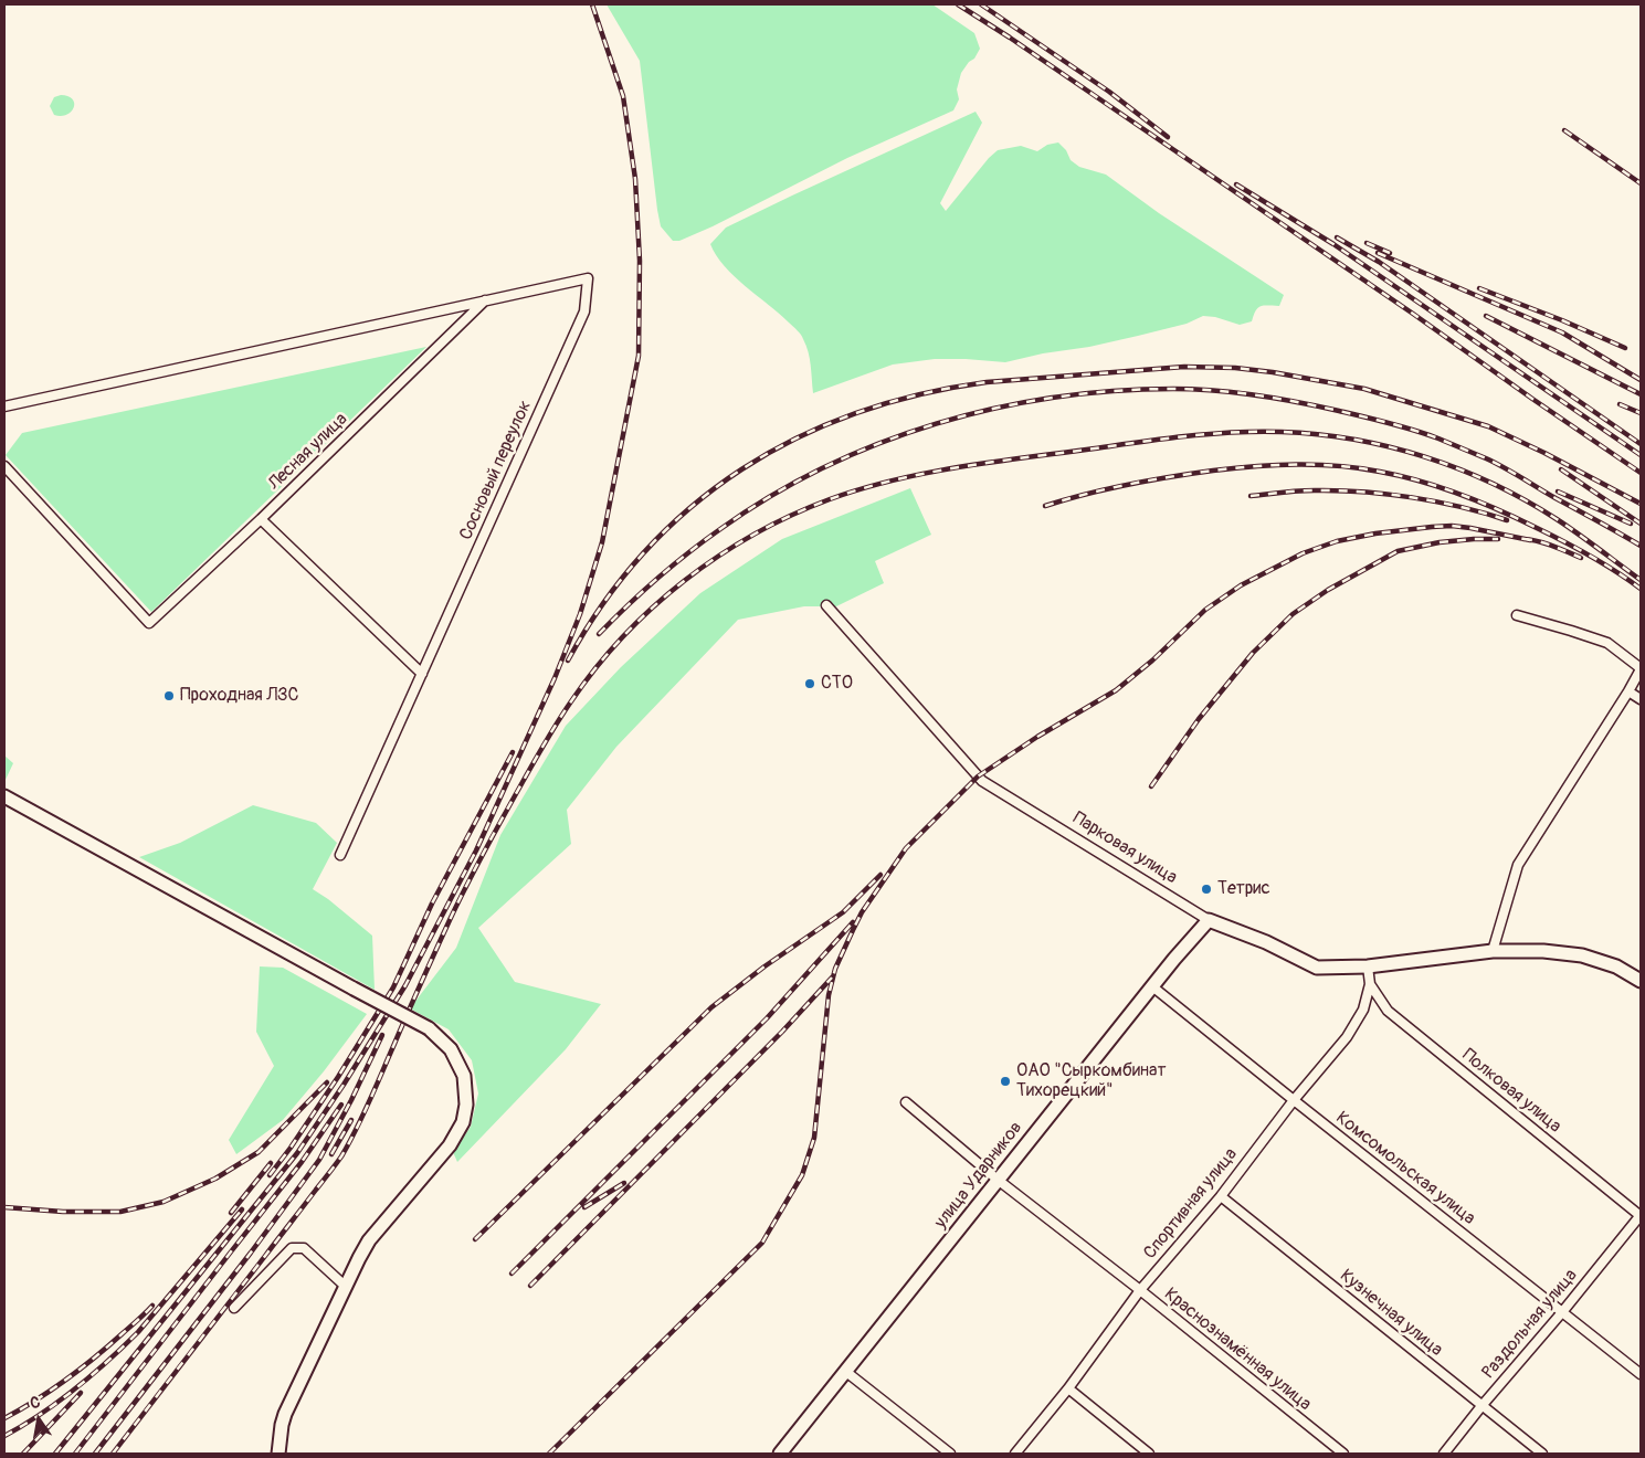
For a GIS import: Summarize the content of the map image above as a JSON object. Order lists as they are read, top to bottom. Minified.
{"streets":{"main road":["Парковая улица","улица Ударников"],"street":["Лесная улица","Сосновый переулок","Полковая улица","Комсомольская улица","Спортивная улица","Кузнечная улица","Раздольная улица","Краснознамённая улица"]},"crossings":[["Лесная улица","Сосновый переулок"],["Парковая улица","улица Ударников"],["Парковая улица","Спортивная улица"],["Полковая улица","Спортивная улица"],["Полковая улица","Раздольная улица"],["Комсомольская улица","улица Ударников"],["Комсомольская улица","Спортивная улица"],["Комсомольская улица","Раздольная улица"],["улица Ударников","Краснознамённая улица"],["Спортивная улица","Кузнечная улица"],["Спортивная улица","Краснознамённая улица"],["Кузнечная улица","Раздольная улица"]],"places":["СТО","Проходная ЛЗС","Тетрис","ОАО \"Сыркомбинат Тихорецкий\""],"north":"top"}
